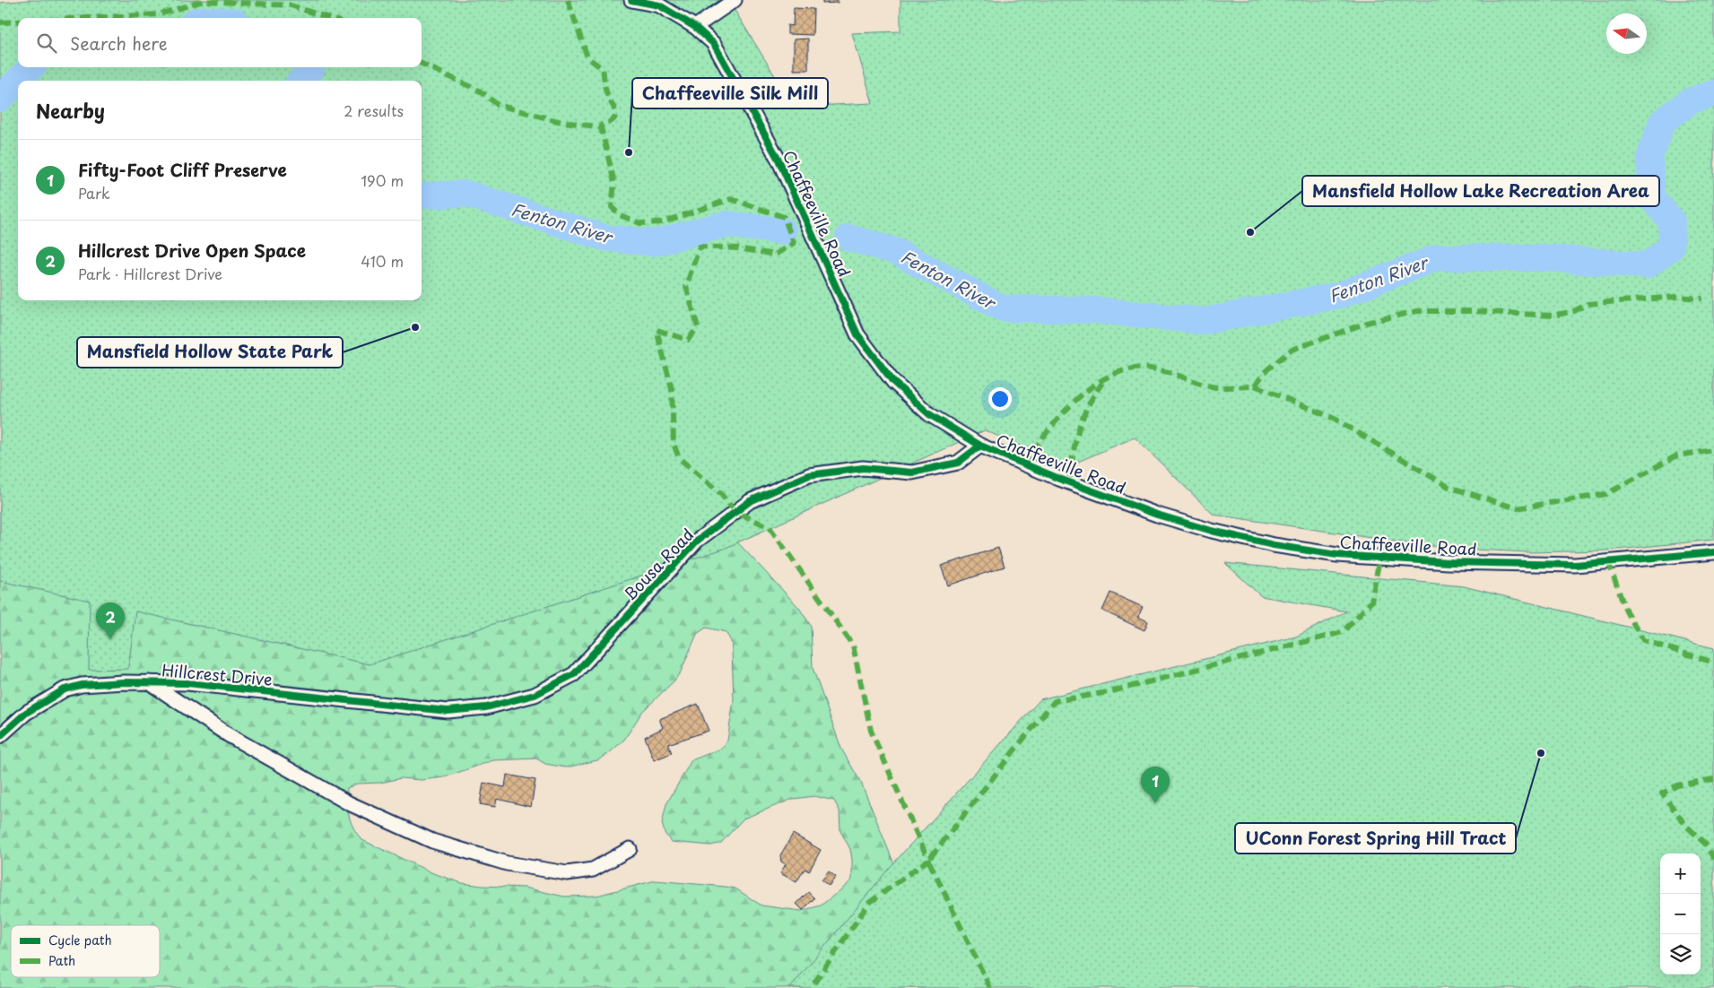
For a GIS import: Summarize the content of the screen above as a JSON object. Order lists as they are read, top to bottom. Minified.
{"streets":{"street":["Chaffeeville Road","Bousa Road","Hillcrest Drive"]},"crossings":[["Chaffeeville Road","Bousa Road"],["Bousa Road","Hillcrest Drive"]],"water":["Fenton River"],"places":["Chaffeeville Silk Mill","Mansfield Hollow Lake Recreation Area","Mansfield Hollow State Park","UConn Forest Spring Hill Tract"],"legend":["Cycle path","Path"],"north":"left","page":{"search":"Search here","heading":["Nearby","2 results"],"list":[{"mark":"1","name":"Fifty-Foot Cliff Preserve","note":"Park","value":"190 m"},{"mark":"2","name":"Hillcrest Drive Open Space","note":"Park · Hillcrest Drive","value":"410 m"}],"pins":["2","1"],"map_buttons":["+","−"]}}
